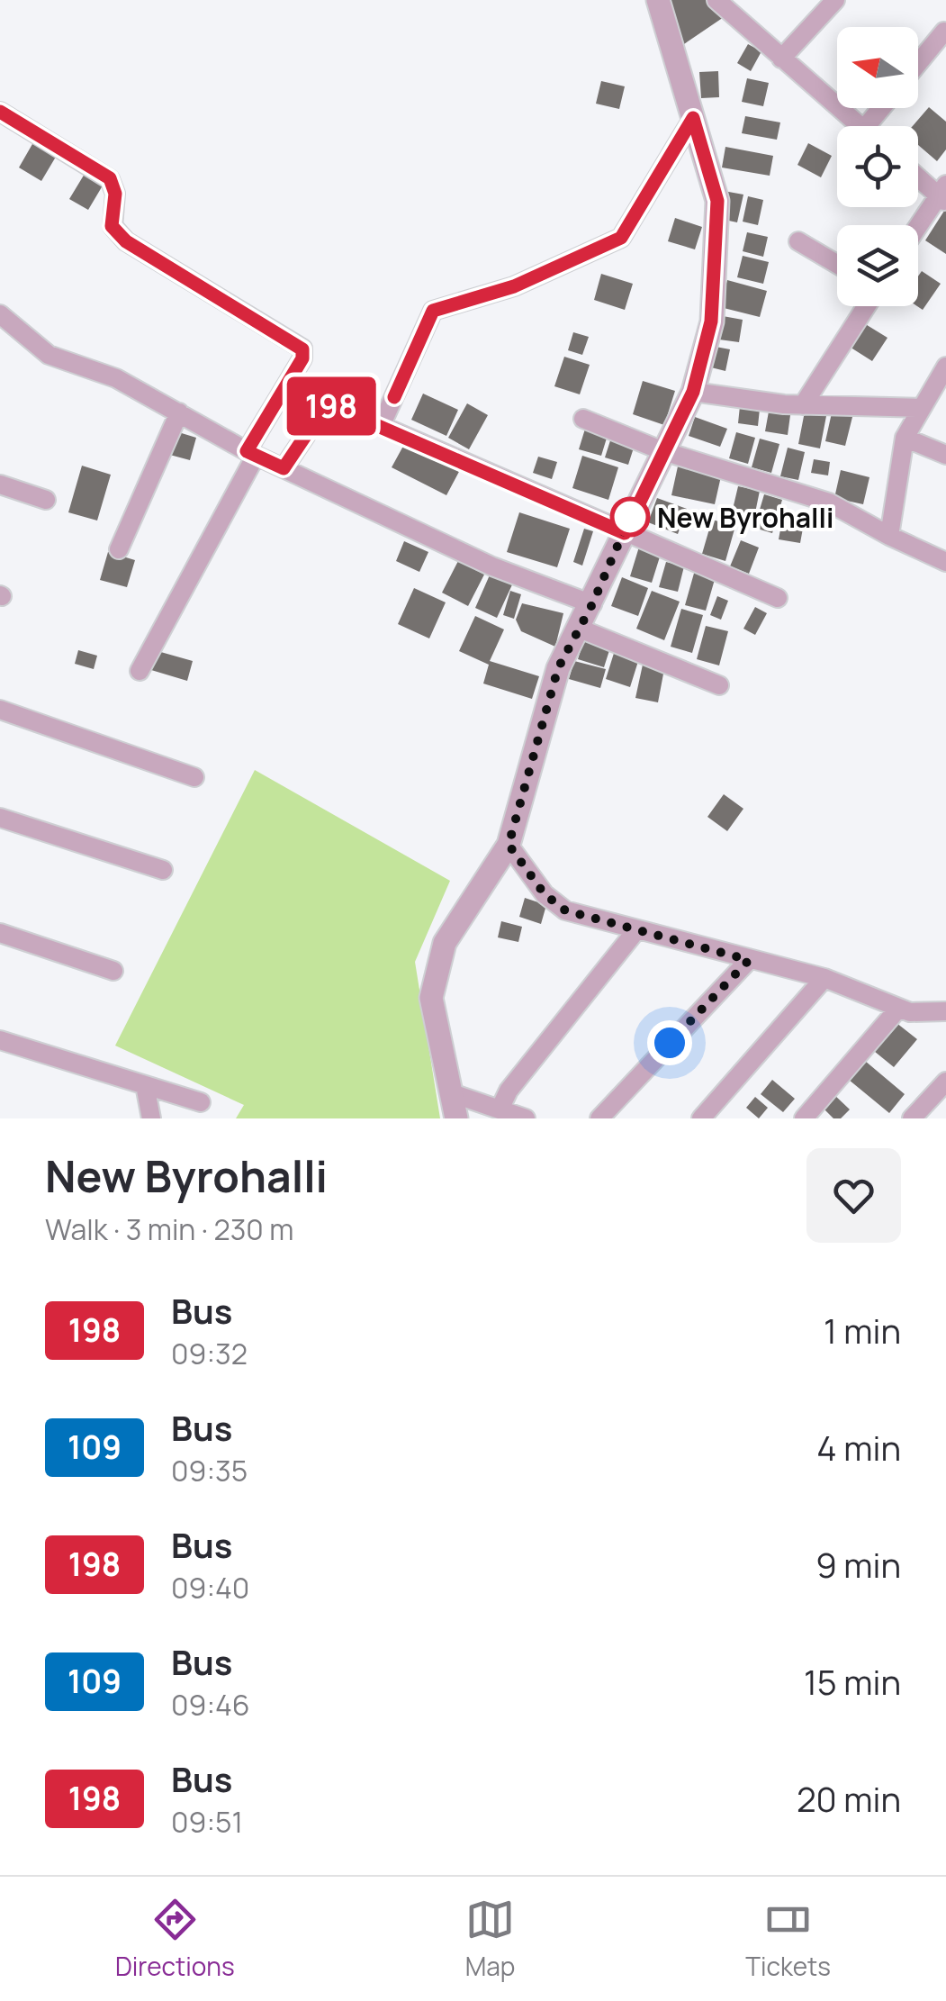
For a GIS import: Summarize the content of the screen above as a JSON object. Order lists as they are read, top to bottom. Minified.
{"places":["New Byrohalli"],"lines":["bus line 198"],"north":"left","page":{"on_map":"198","heading":["New Byrohalli","Walk · 3 min · 230 m"],"list":[{"mark":"198","name":"Bus","note":"09:32","value":"1 min"},{"mark":"109","name":"Bus","note":"09:35","value":"4 min"},{"mark":"198","name":"Bus","note":"09:40","value":"9 min"},{"mark":"109","name":"Bus","note":"09:46","value":"15 min"},{"mark":"198","name":"Bus","note":"09:51","value":"20 min"}],"tabs":["Directions","Map","Tickets"]}}
